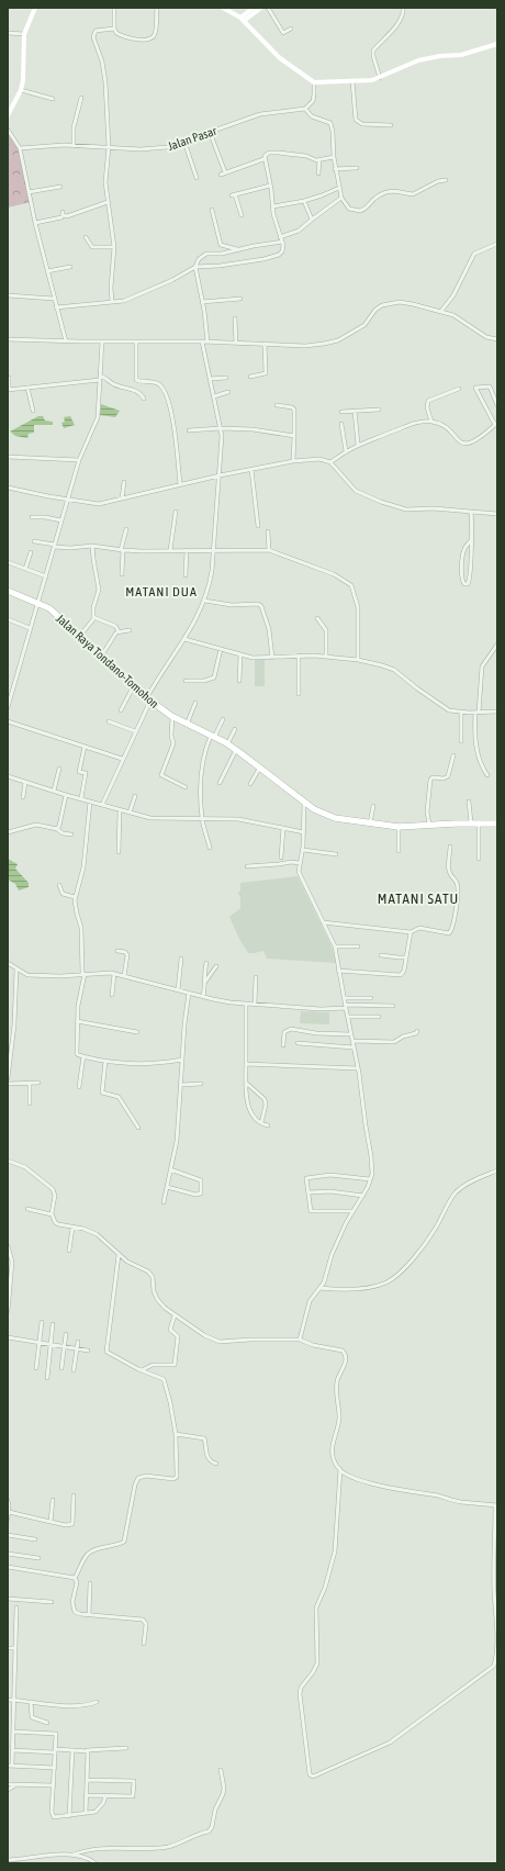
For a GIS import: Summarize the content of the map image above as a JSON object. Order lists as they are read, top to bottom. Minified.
{"streets":{"highway":["Jalan Raya Tondano-Tomohon"],"street":["Jalan Pasar"]},"districts":["MATANI DUA","MATANI SATU"]}
